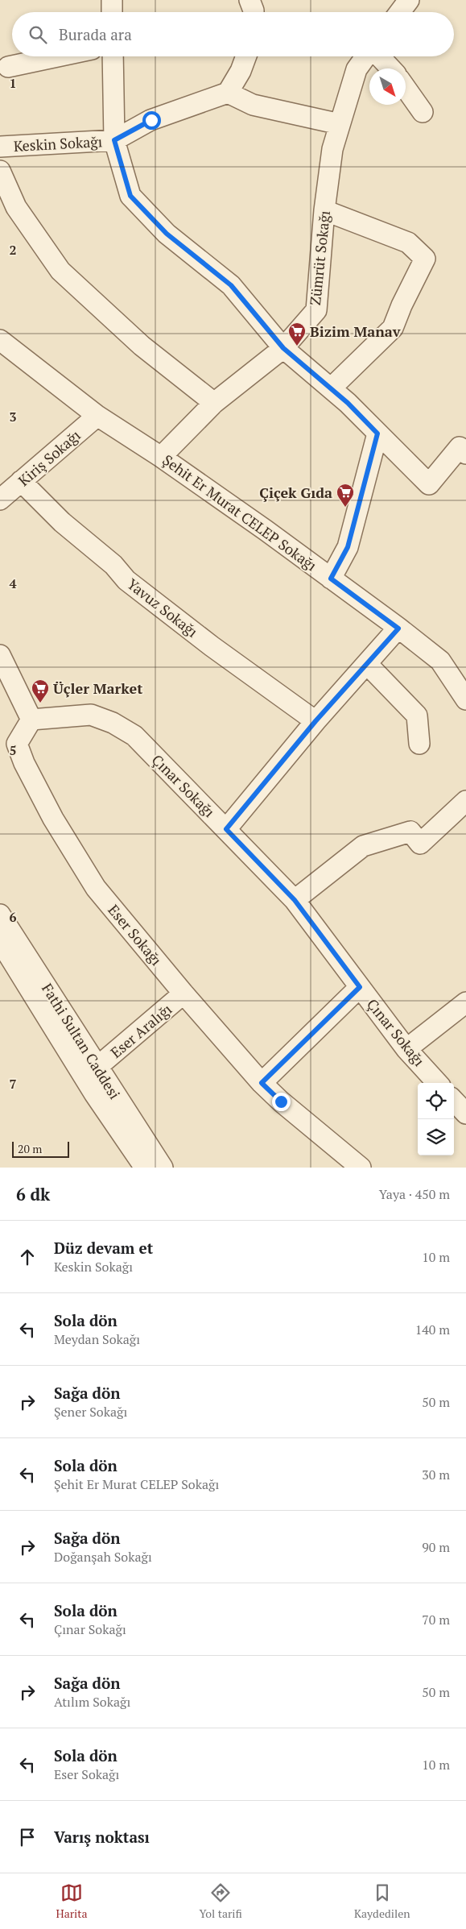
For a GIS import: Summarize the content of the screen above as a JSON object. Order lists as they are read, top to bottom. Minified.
{"streets":{"street":["Keskin Sokağı","Zümrüt Sokağı","Kiriş Sokağı","Şehit Er Murat CELEP Sokağı","Yavuz Sokağı","Çınar Sokağı","Eser Sokağı","Eser Aralığı","Fathi Sultan Caddesi"]},"crossings":[["Zümrüt Sokağı","Şehit Er Murat CELEP Sokağı"],["Kiriş Sokağı","Şehit Er Murat CELEP Sokağı"],["Kiriş Sokağı","Yavuz Sokağı"],["Çınar Sokağı","Eser Sokağı"],["Eser Sokağı","Eser Aralığı"],["Eser Aralığı","Fathi Sultan Caddesi"]],"places":{"supermarket":["Bizim Manav","Çiçek Gıda","Üçler Market"]},"scale_bar":"20 m","north":"bottom right","page":{"search":"Burada ara","scale":"20 m","heading":["6 dk","Yaya · 450 m"],"list":[["Düz devam et","Keskin Sokağı","10 m"],["Sola dön","Meydan Sokağı","140 m"],["Sağa dön","Şener Sokağı","50 m"],["Sola dön","Şehit Er Murat CELEP Sokağı","30 m"],["Sağa dön","Doğanşah Sokağı","90 m"],["Sola dön","Çınar Sokağı","70 m"],["Sağa dön","Atılım Sokağı","50 m"],["Sola dön","Eser Sokağı","10 m"],"Varış noktası"],"nav":["Harita","Yol tarifi","Kaydedilen"]},"grid":{"rows":["1","2","3","4","5","6","7"]}}
